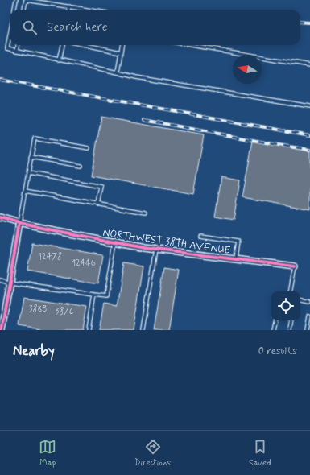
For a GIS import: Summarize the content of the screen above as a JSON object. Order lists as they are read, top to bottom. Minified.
{"streets":{"street":["NORTHWEST 38TH AVENUE"]},"house_numbers":["12478","12446","3888","3876"],"north":"left","page":{"search":"Search here","heading":["Nearby","0 results"],"nav":["Map","Directions","Saved"]}}
